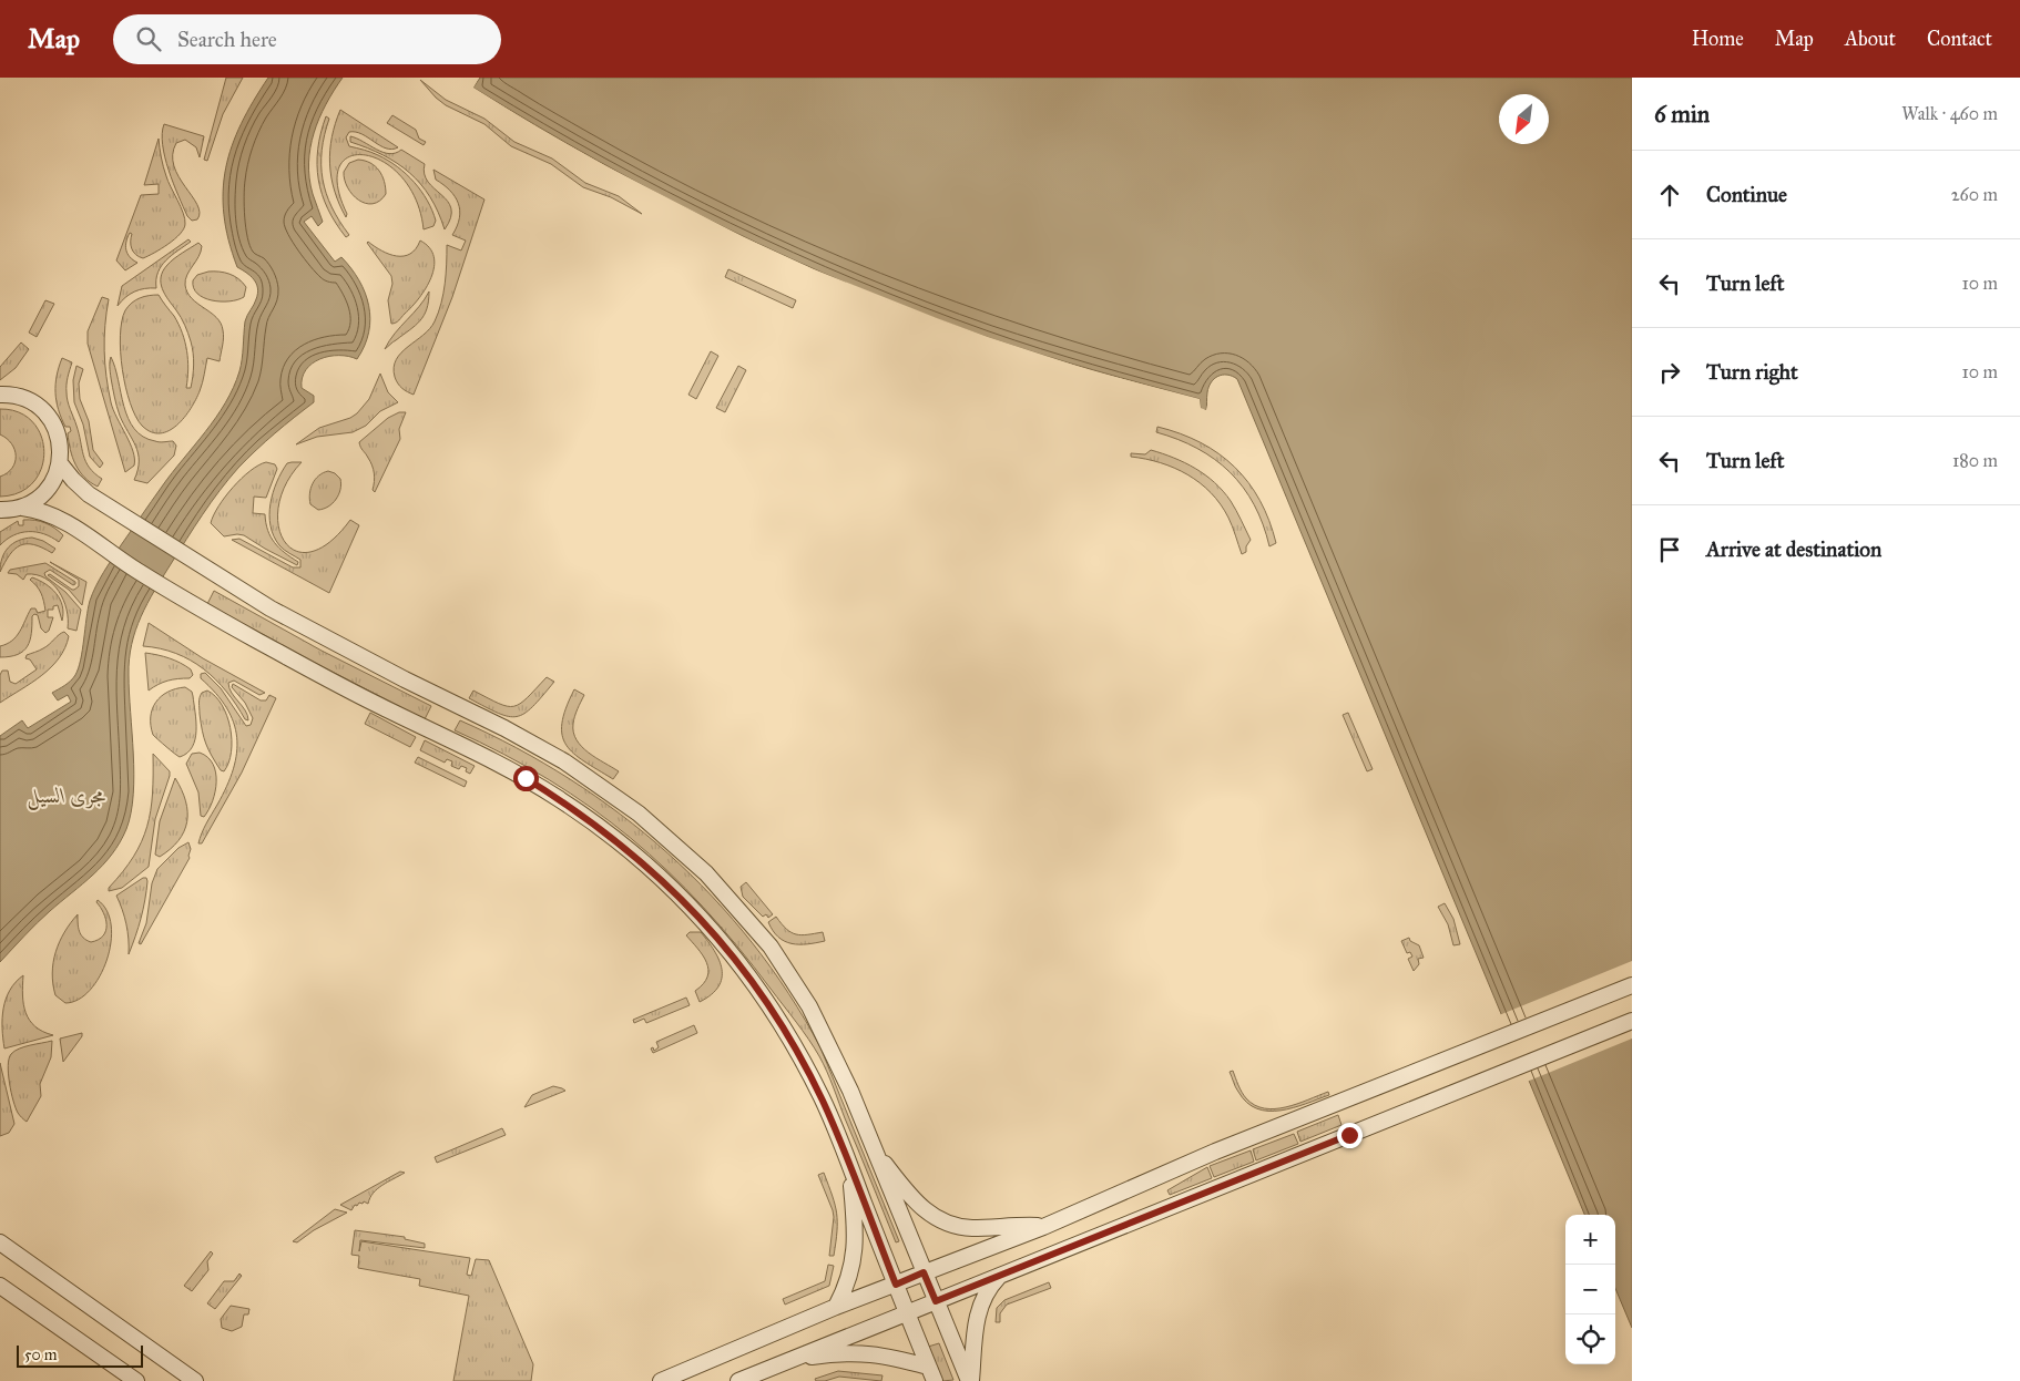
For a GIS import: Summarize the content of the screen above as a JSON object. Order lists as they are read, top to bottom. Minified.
{"water":["مجرى السيل"],"scale_bar":"50 m","north":"bottom left","page":{"header":"Map","search":"Search here","nav":["Home","Map","About","Contact"],"heading":["6 min","Walk · 460 m"],"list":[["Continue","260 m"],["Turn left","10 m"],["Turn right","10 m"],["Turn left","180 m"],"Arrive at destination"],"map_buttons":["+","−"],"scale":"50 m"}}
